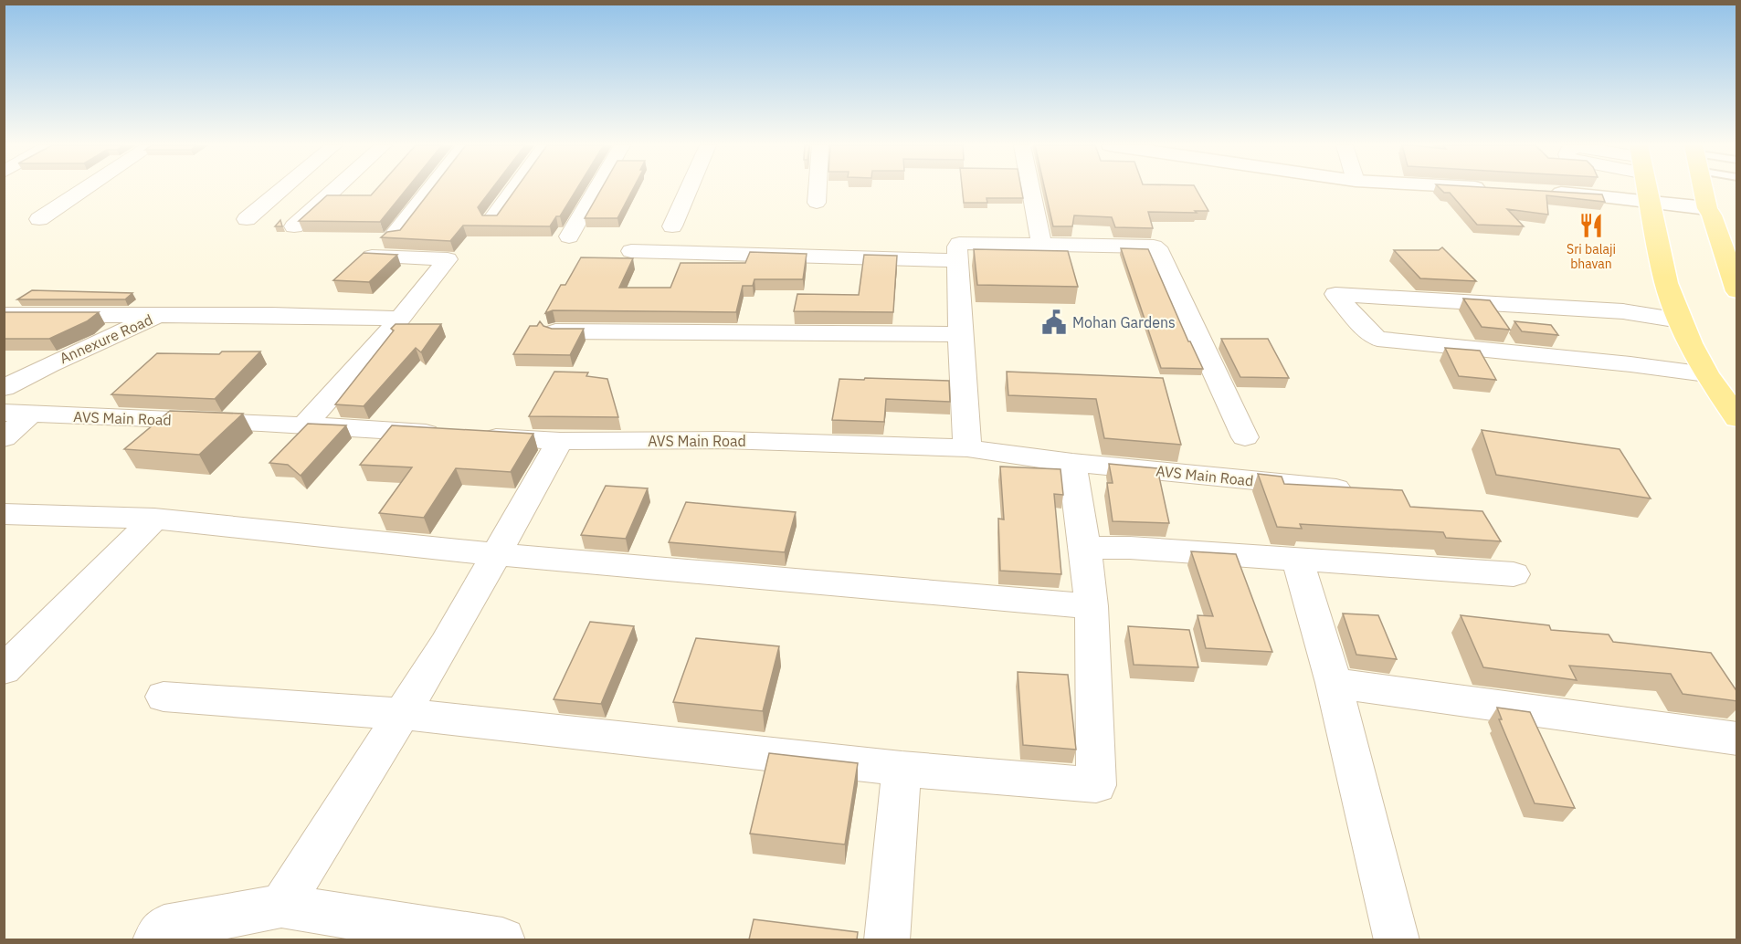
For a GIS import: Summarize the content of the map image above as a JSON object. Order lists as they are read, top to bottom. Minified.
{"streets":{"street":["Annexure Road","AVS Main Road"]},"places":{"restaurant":["Sri balaji bhavan"],"public building":["Mohan Gardens"]}}
